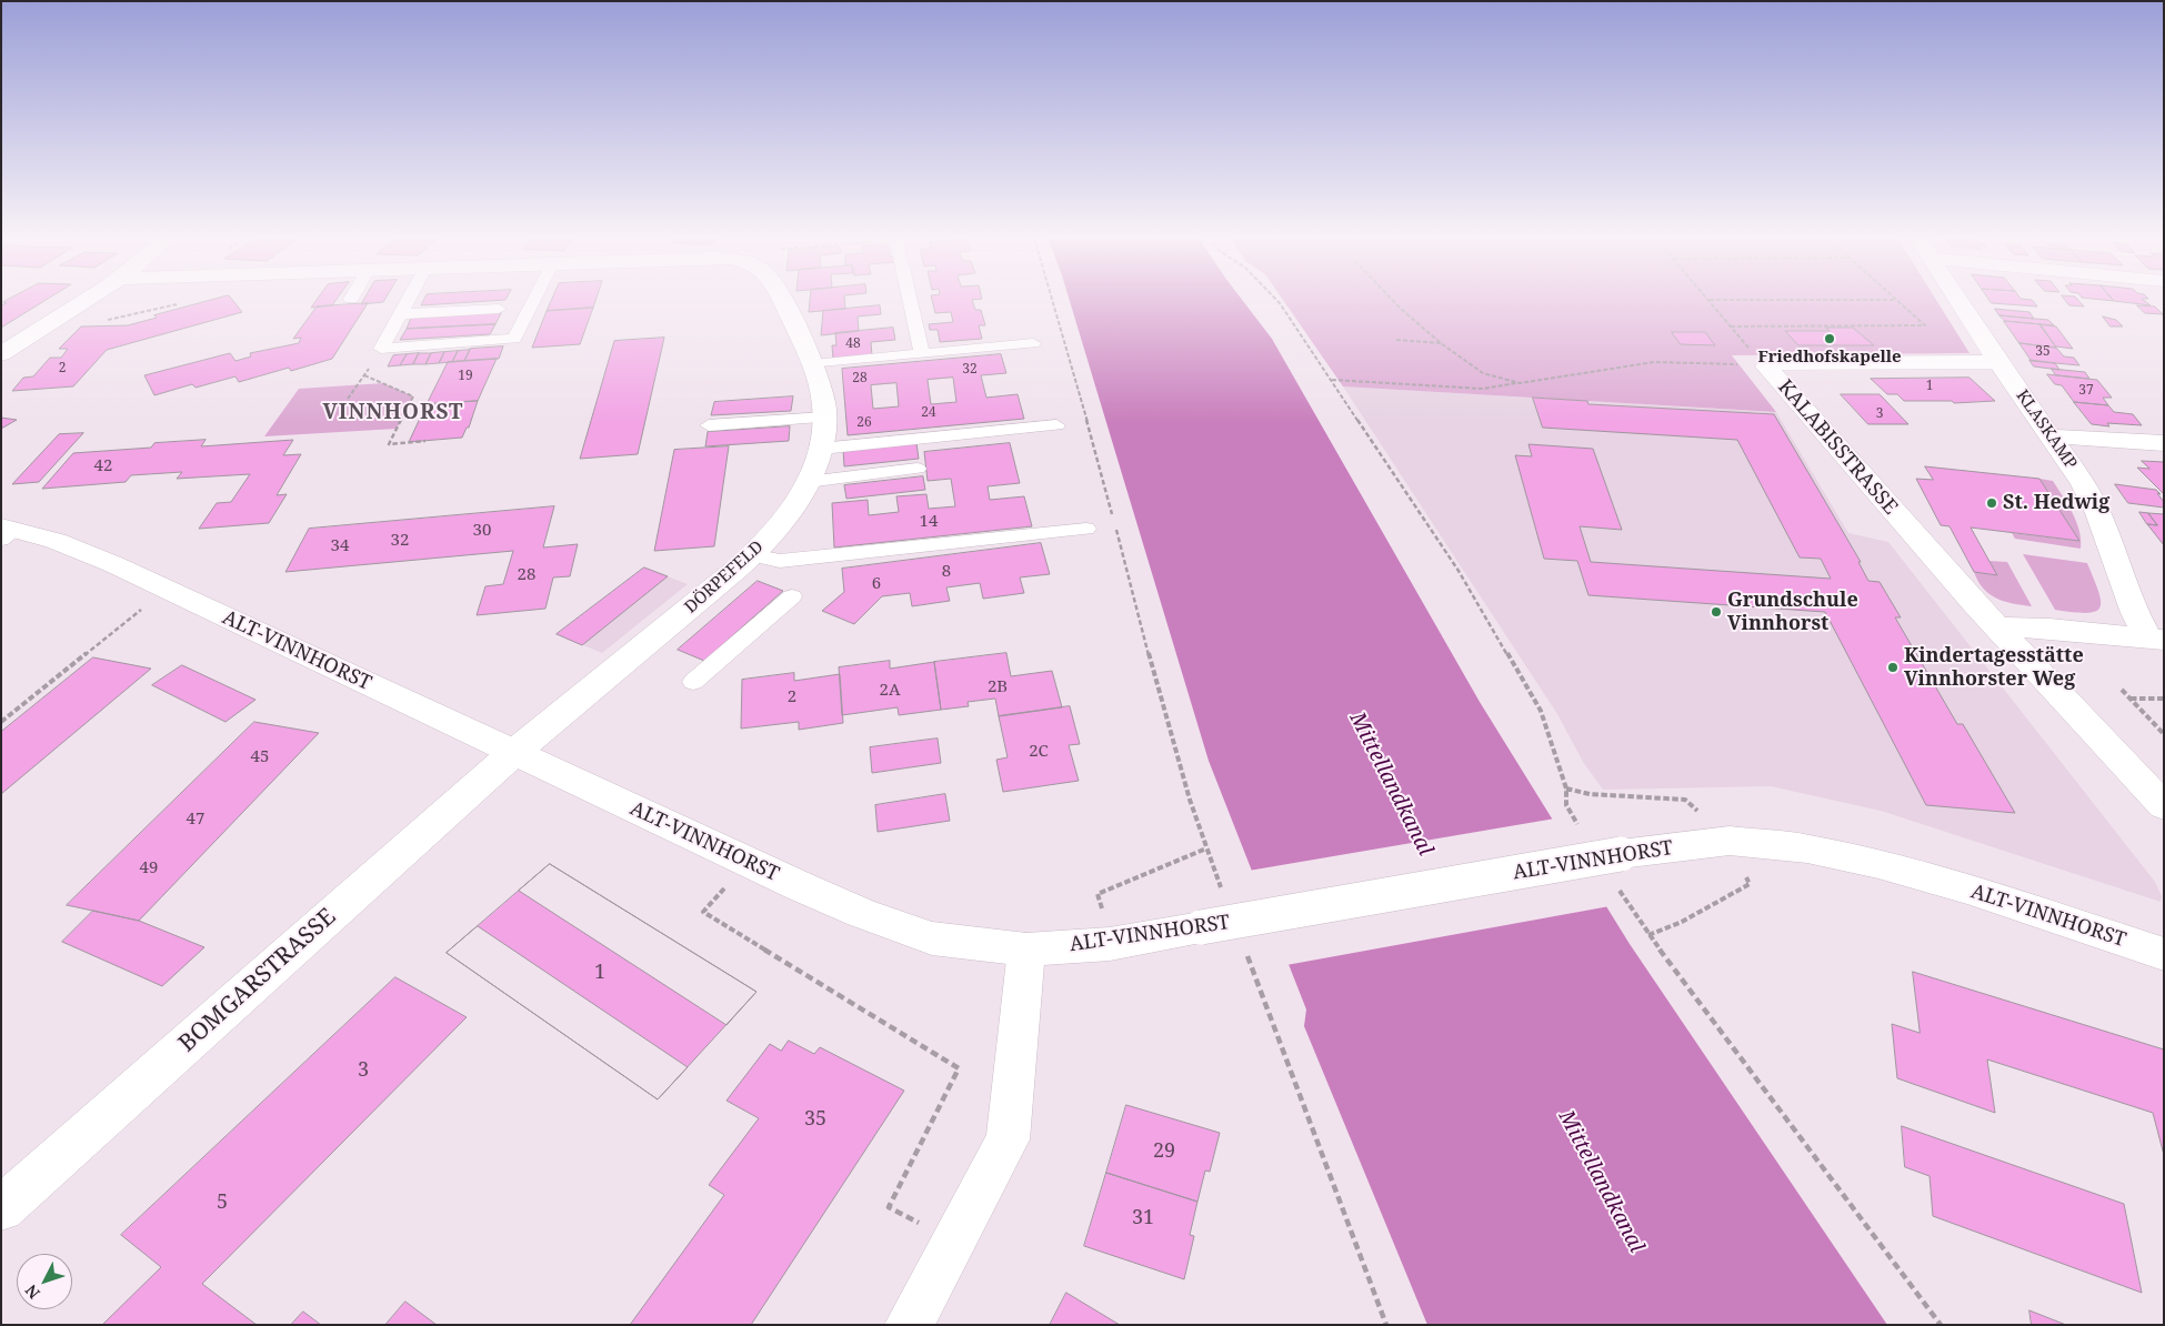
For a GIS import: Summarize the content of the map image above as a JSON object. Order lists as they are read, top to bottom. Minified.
{"streets":{"street":["KLASKAMP","KALABISSTRASSE","DÖRPEFELD","ALT-VINNHORST","BOMGARSTRASSE"]},"crossings":[["KLASKAMP","KALABISSTRASSE"],["DÖRPEFELD","ALT-VINNHORST"],["DÖRPEFELD","BOMGARSTRASSE"],["ALT-VINNHORST","BOMGARSTRASSE"]],"districts":["VINNHORST"],"water":["Mittellandkanal"],"places":["Friedhofskapelle","St. Hedwig","Grundschule Vinnhorst","Kindertagesstätte Vinnhorster Weg"],"house_numbers":["48","35","2","32","19","28","1","37","24","3","26","42","14","30","32","34","8","28","6","2B","2A","2","2C","45","47","49","1","3","35","29","5","31"],"north":"bottom left"}
